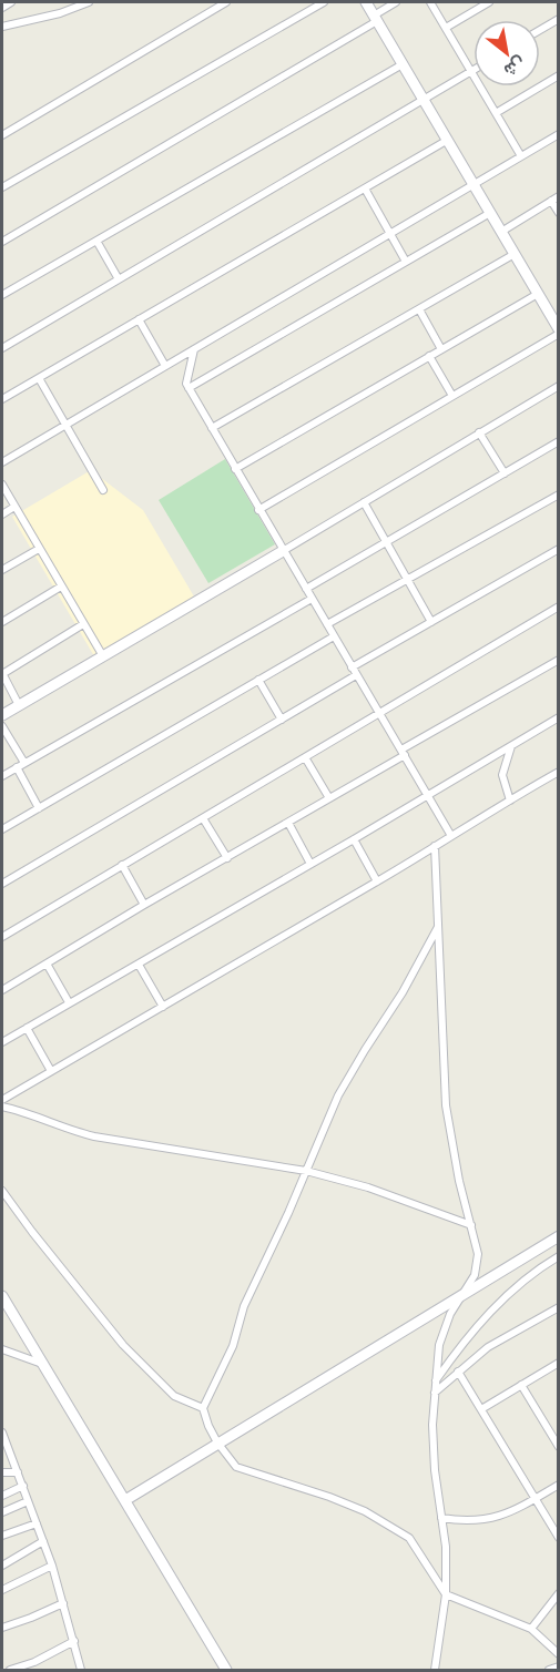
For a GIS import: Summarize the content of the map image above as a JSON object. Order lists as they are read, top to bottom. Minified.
{"north":"bottom right"}
